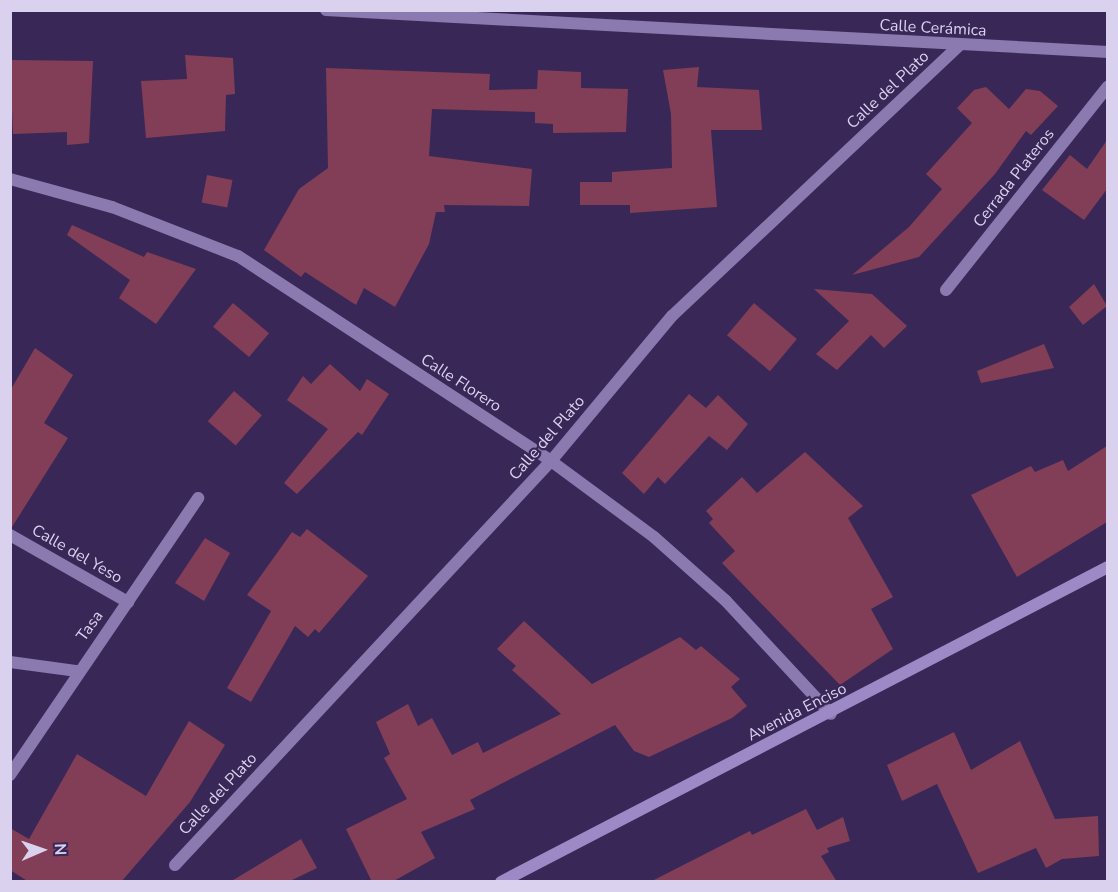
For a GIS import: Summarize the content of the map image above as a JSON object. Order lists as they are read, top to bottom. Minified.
{"streets":{"main road":["Avenida Enciso"],"street":["Calle Cerámica","Calle del Plato","Cerrada Plateros","Calle Florero","Calle del Yeso","Tasa"]},"crossings":[["Calle Cerámica","Calle del Plato"],["Calle del Plato","Calle Florero"],["Calle Florero","Avenida Enciso"],["Calle del Yeso","Tasa"]],"north":"right"}
